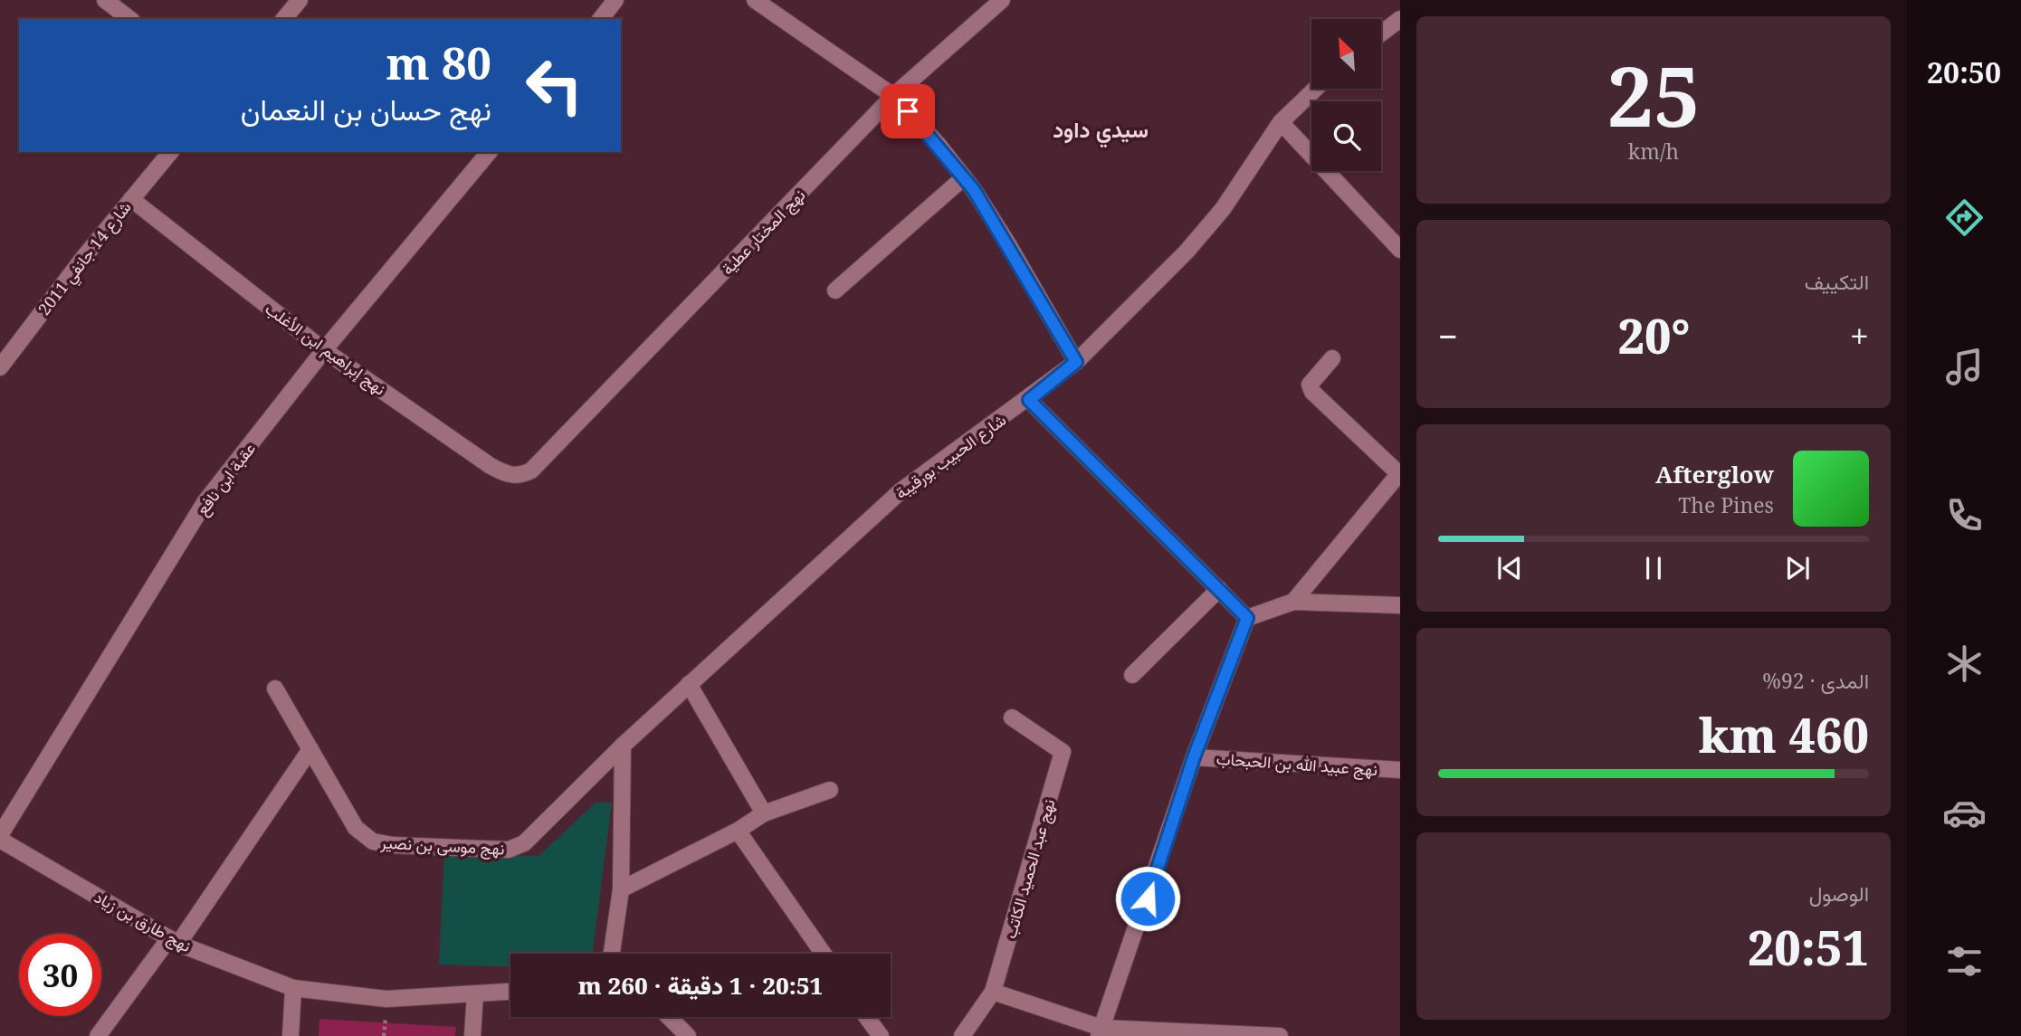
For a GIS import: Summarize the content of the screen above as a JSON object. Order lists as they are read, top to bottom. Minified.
{"streets":{"street":["نهج المختار عطية","شارع 14 جانفي 2011","نهج إبراهيم ابن الأغلب","شارع الحبيب بورقيبة","عقبة ابن نافع","نهج عبيد الله بن الحبحاب","نهج موسى بن نصير","نهج عبد الحميد الكاتب","نهج طارق بن زياد"]},"crossings":[["نهج المختار عطية","نهج إبراهيم ابن الأغلب"],["شارع 14 جانفي 2011","نهج إبراهيم ابن الأغلب"],["نهج إبراهيم ابن الأغلب","عقبة ابن نافع"],["شارع الحبيب بورقيبة","نهج موسى بن نصير"],["عقبة ابن نافع","نهج طارق بن زياد"]],"districts":["سيدي داود"],"north":"top left","page":{"tabs":"20:50","tile":[["25","km/h"],"التكييف",["المدى · 92%","460 km"],["الوصول","20:51"]],"turn":["80 m","نهج حسان بن النعمان"],"heat":["−","20°","+"],"song":["Afterglow","The Pines"],"limit":"30","trip":"20:51 · 1 دقيقة · 260 m"}}
